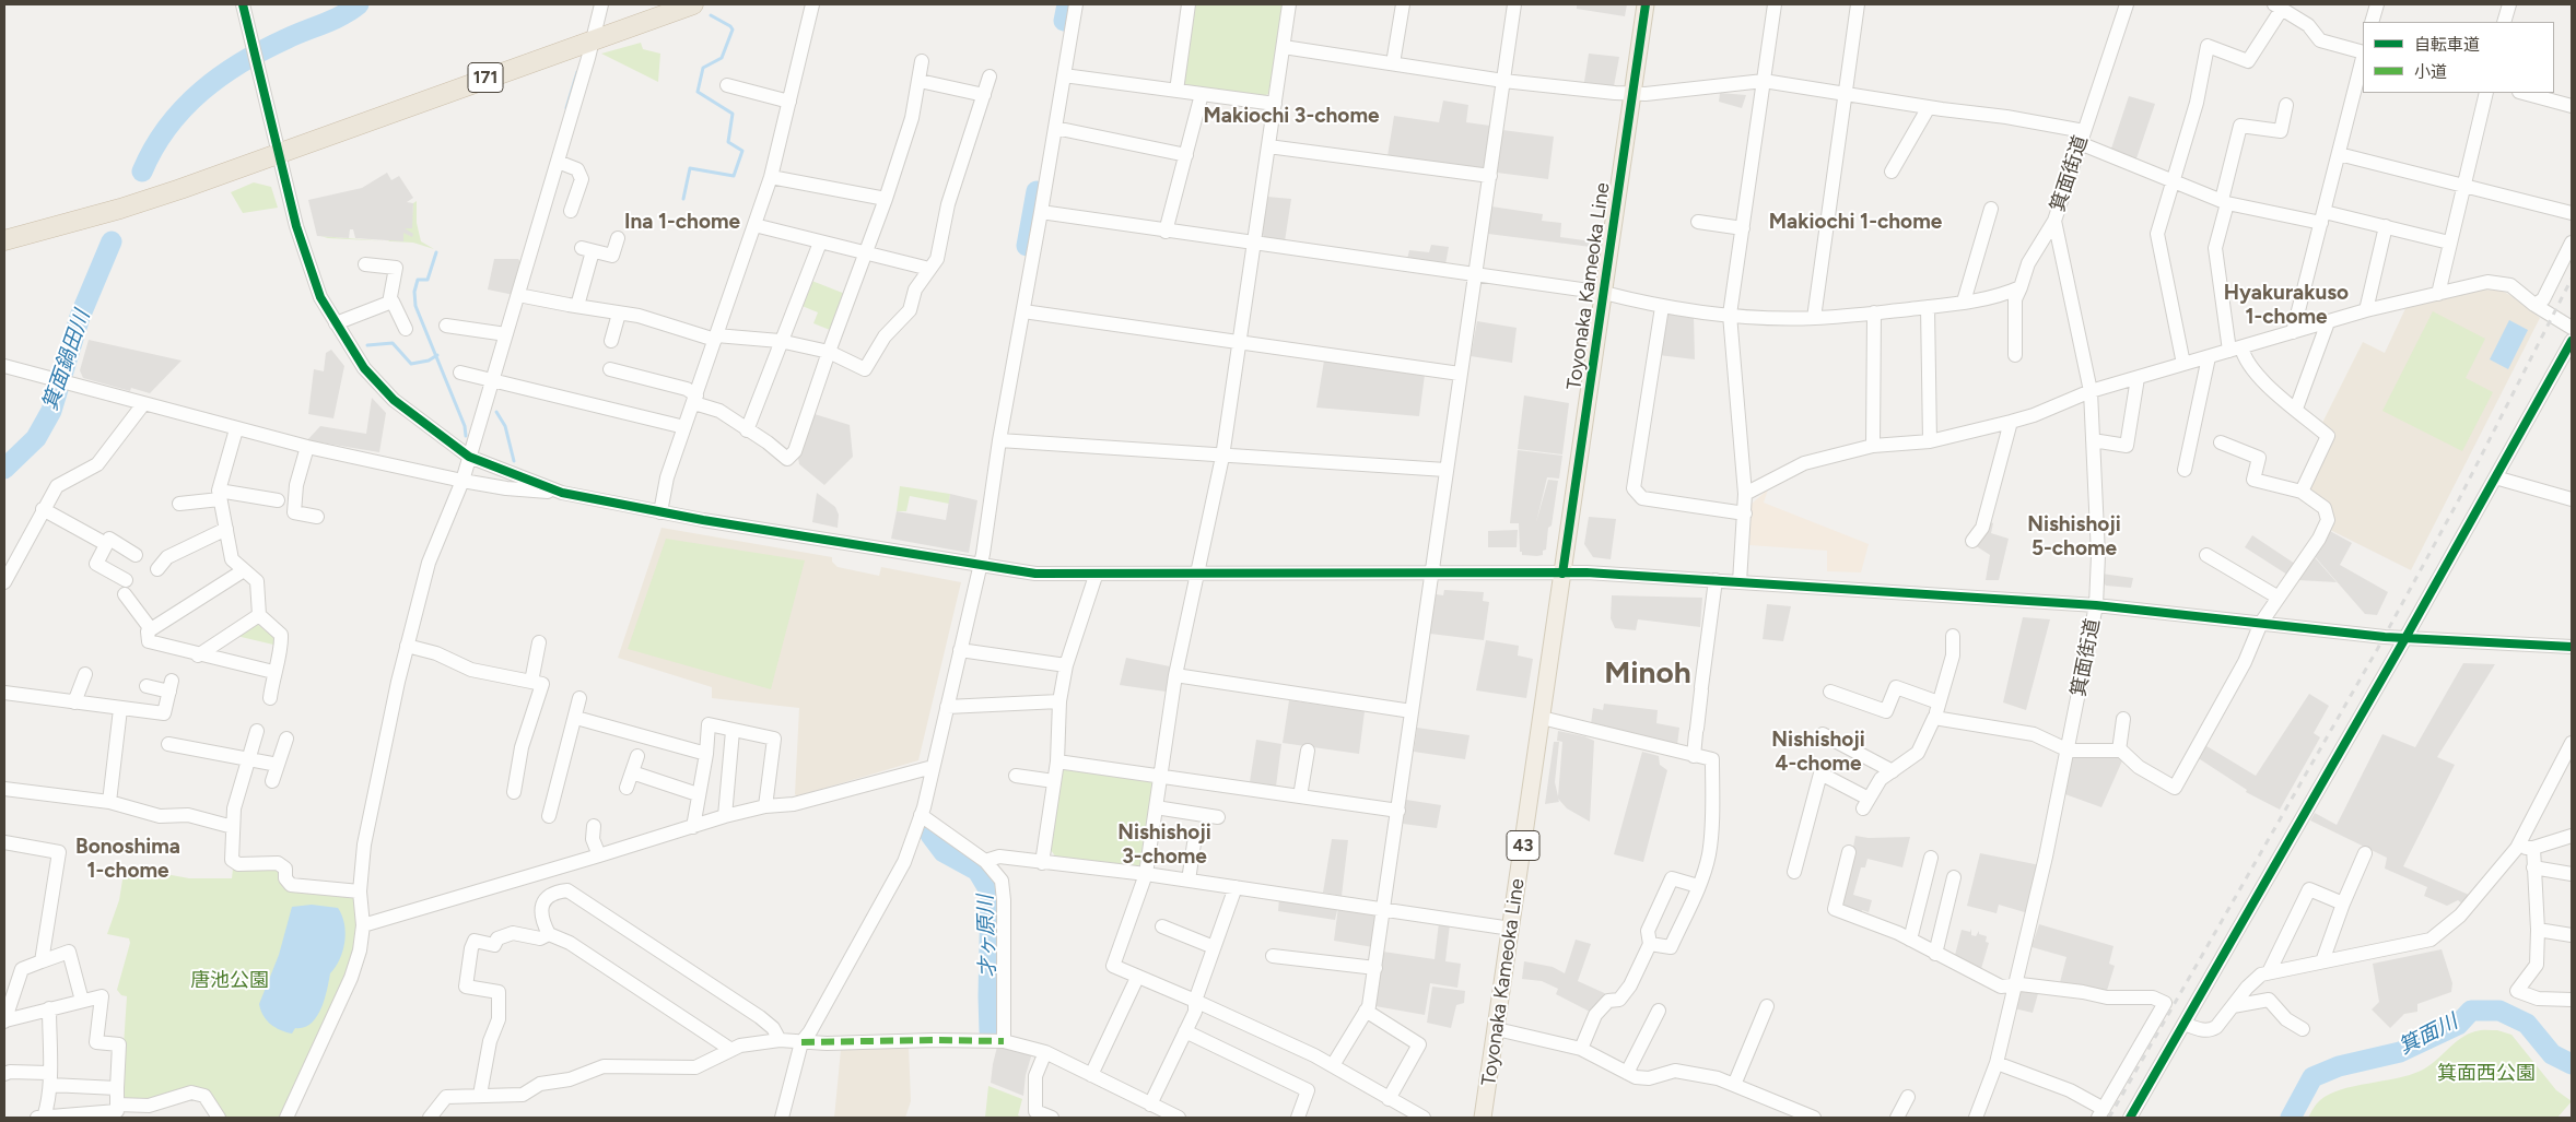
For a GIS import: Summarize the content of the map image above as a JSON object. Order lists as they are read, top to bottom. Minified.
{"streets":{"highway":["171"],"main road":["Toyonaka Kameoka Line","43"],"street":["箕面街道"]},"districts":["Makiochi 3-chome","Ina 1-chome","Makiochi 1-chome","Hyakurakuso 1-chome","Nishishoji 5-chome","Minoh","Nishishoji 4-chome","Nishishoji 3-chome","Bonoshima 1-chome"],"water":["箕面鍋田川","才ヶ原川","箕面川"],"parks":["唐池公園","箕面西公園"],"legend":["自転車道","小道"]}
